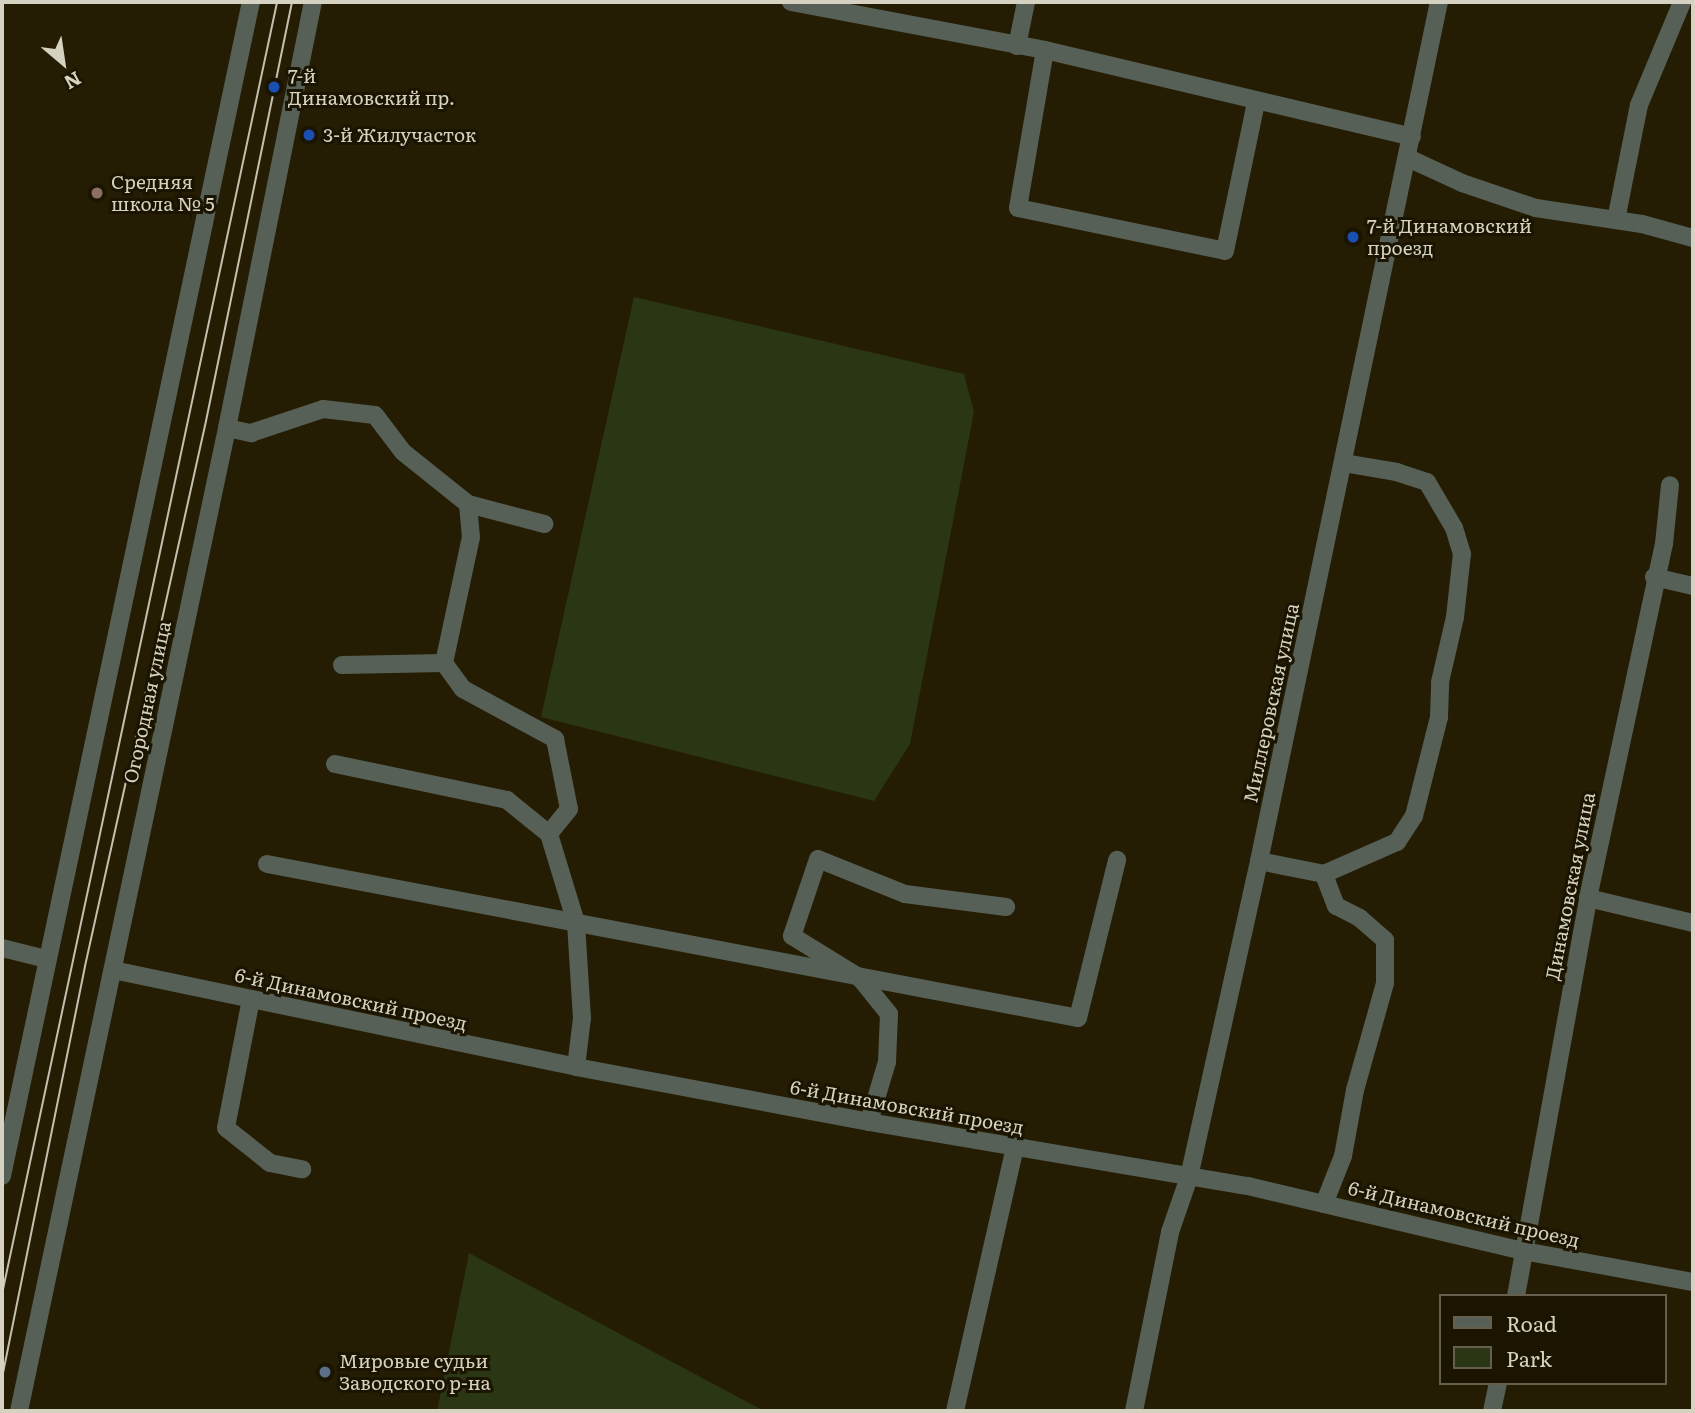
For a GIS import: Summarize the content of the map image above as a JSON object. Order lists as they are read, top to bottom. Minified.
{"streets":{"street":["Огородная улица","Миллеровская улица","Динамовская улица","6-й Динамовский проезд"]},"crossings":[["Огородная улица","6-й Динамовский проезд"],["Миллеровская улица","6-й Динамовский проезд"],["Динамовская улица","6-й Динамовский проезд"]],"places":["7-й Динамовский пр.","3-й Жилучасток","Средняя школа № 5","7-й Динамовский проезд","Мировые судьи Заводского р-на"],"legend":["Road","Park"],"north":"bottom right"}
